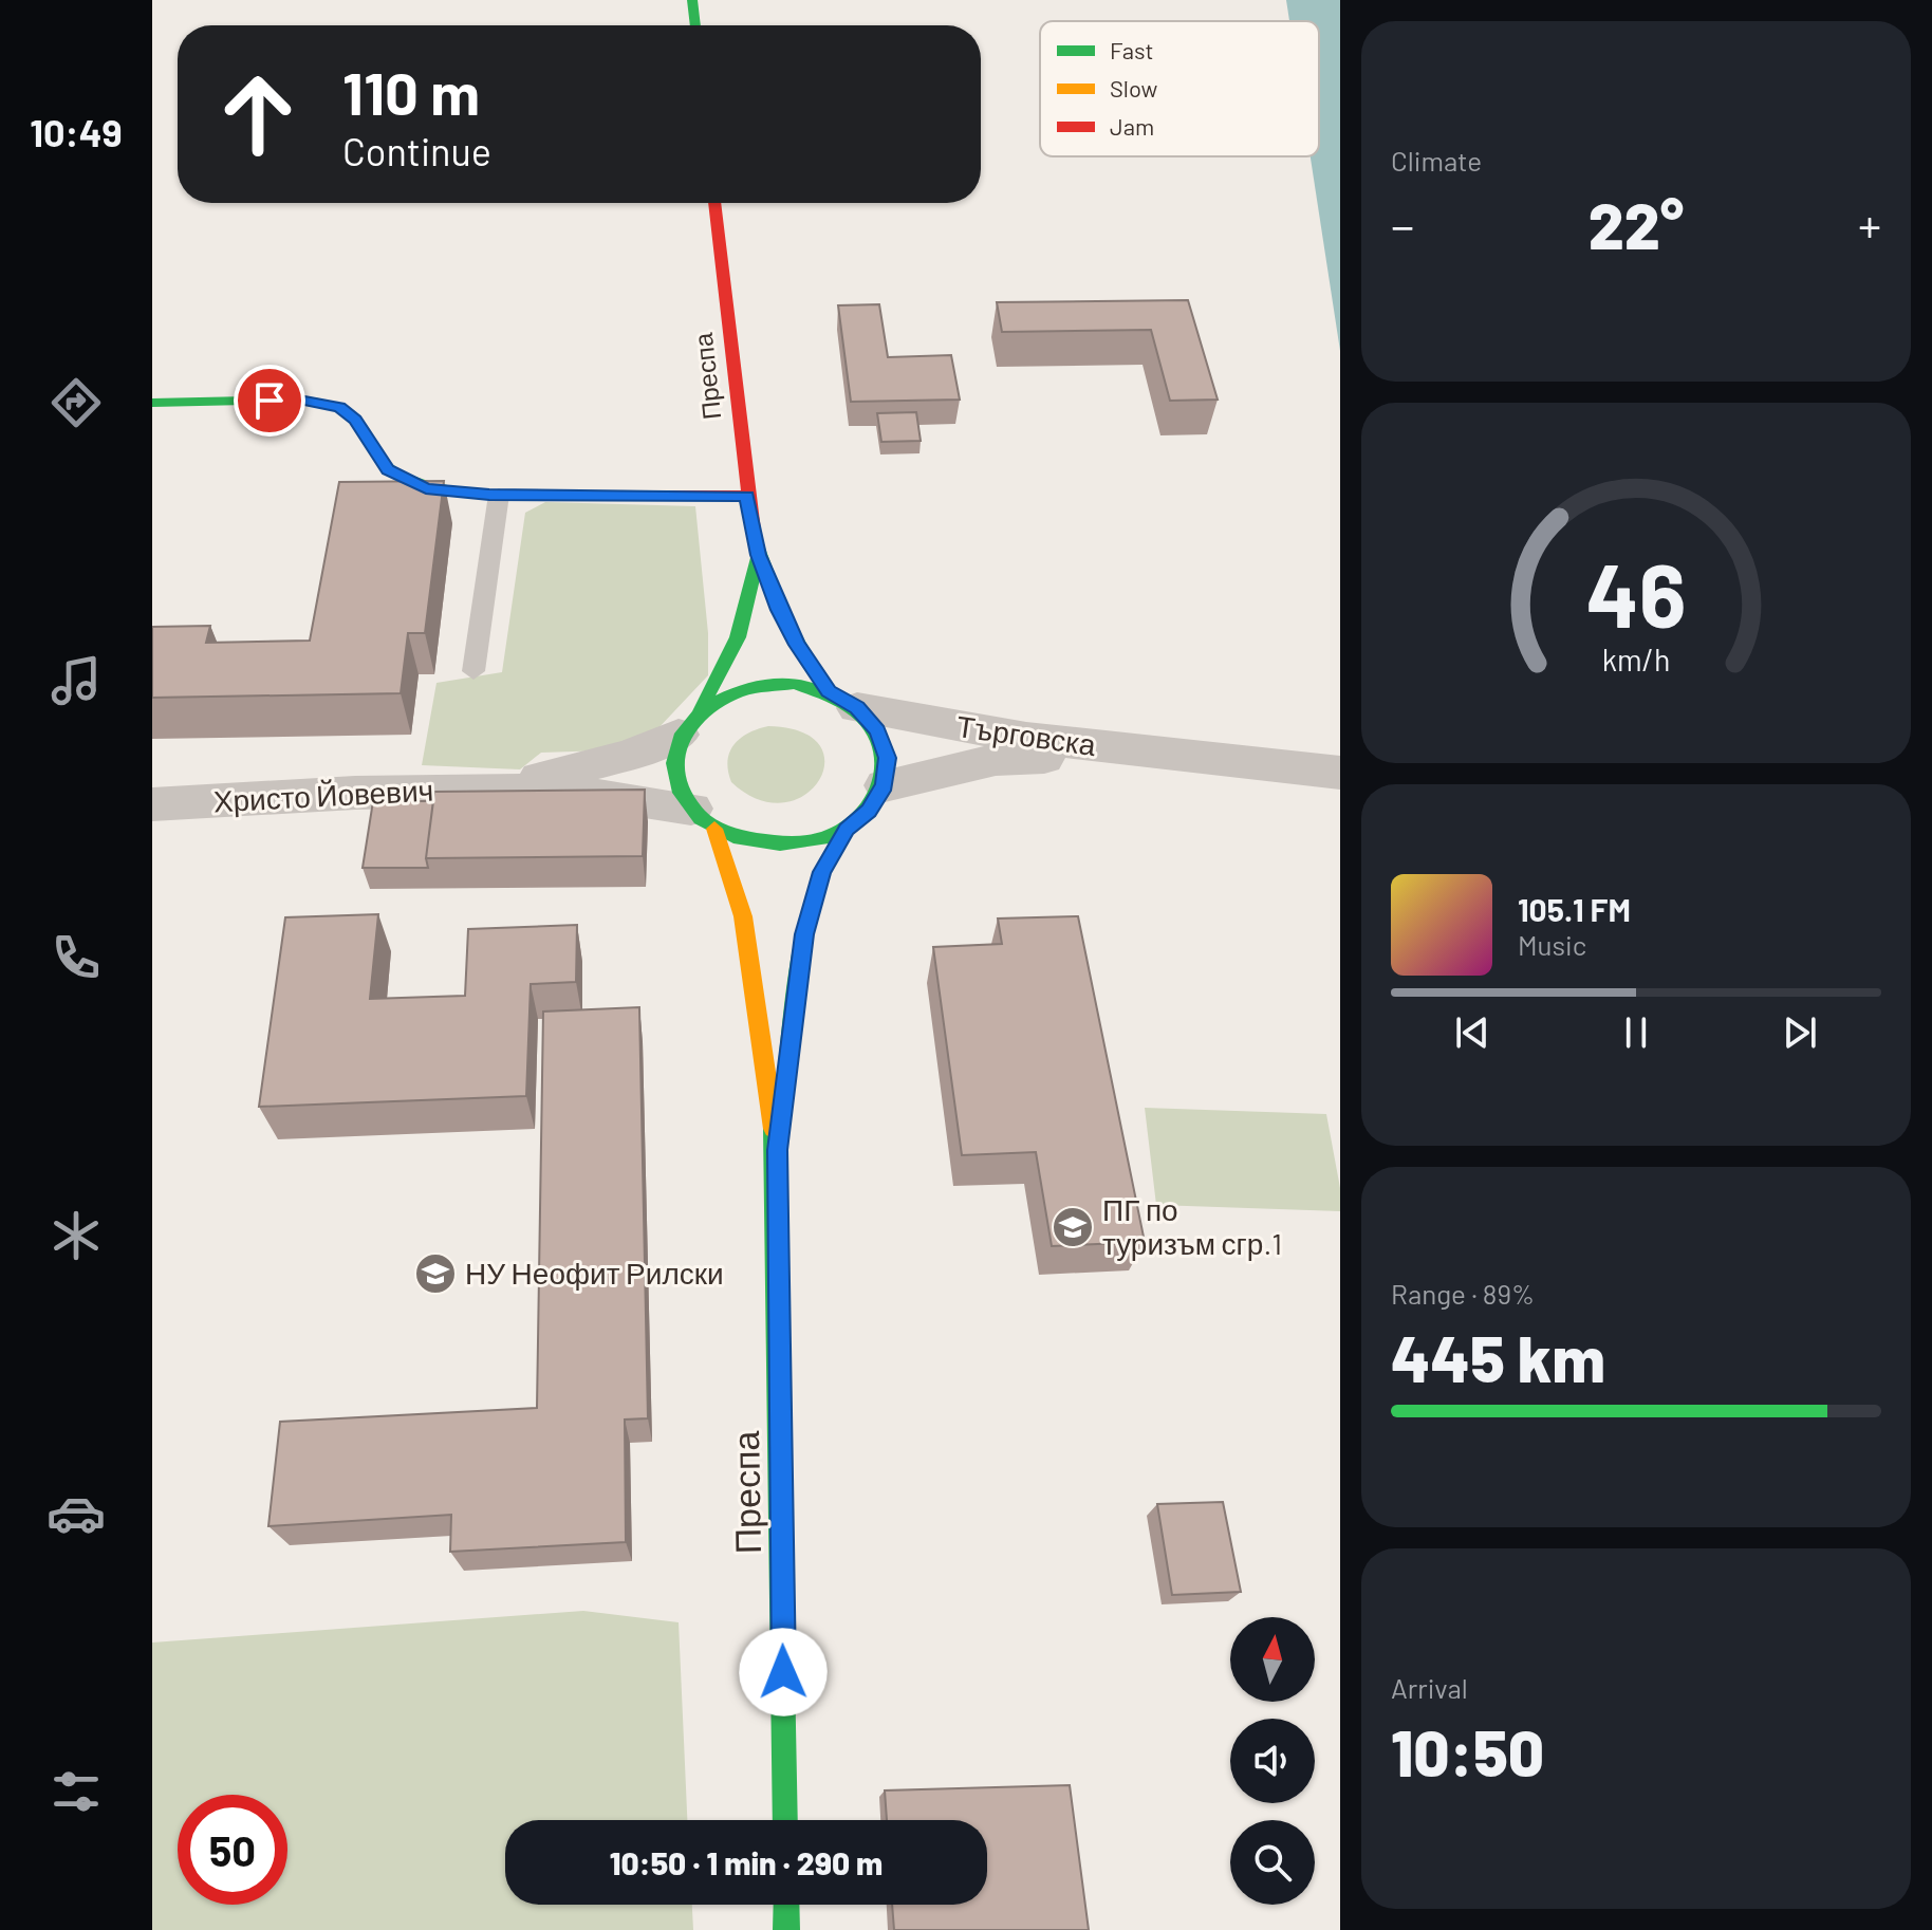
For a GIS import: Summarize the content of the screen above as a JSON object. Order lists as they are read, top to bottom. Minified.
{"streets":{"main road":["Преспа"],"street":["Търговска","Христо Йовевич"]},"crossings":[["Преспа","Търговска"],["Преспа","Христо Йовевич"],["Търговска","Христо Йовевич"]],"places":{"school or university":["ПГ по туризъм сгр.1","НУ Неофит Рилски"]},"legend":["Fast","Slow","Jam"],"north":"top","page":{"tabs":"10:49","tile":["Climate",["Range · 89%","445 km"],["Arrival","10:50"]],"turn":["110 m","Continue"],"heat":["−","22°","+"],"song":["105.1 FM","Music"],"limit":"50","trip":"10:50 · 1 min · 290 m","gauge":["46","km/h"]}}
